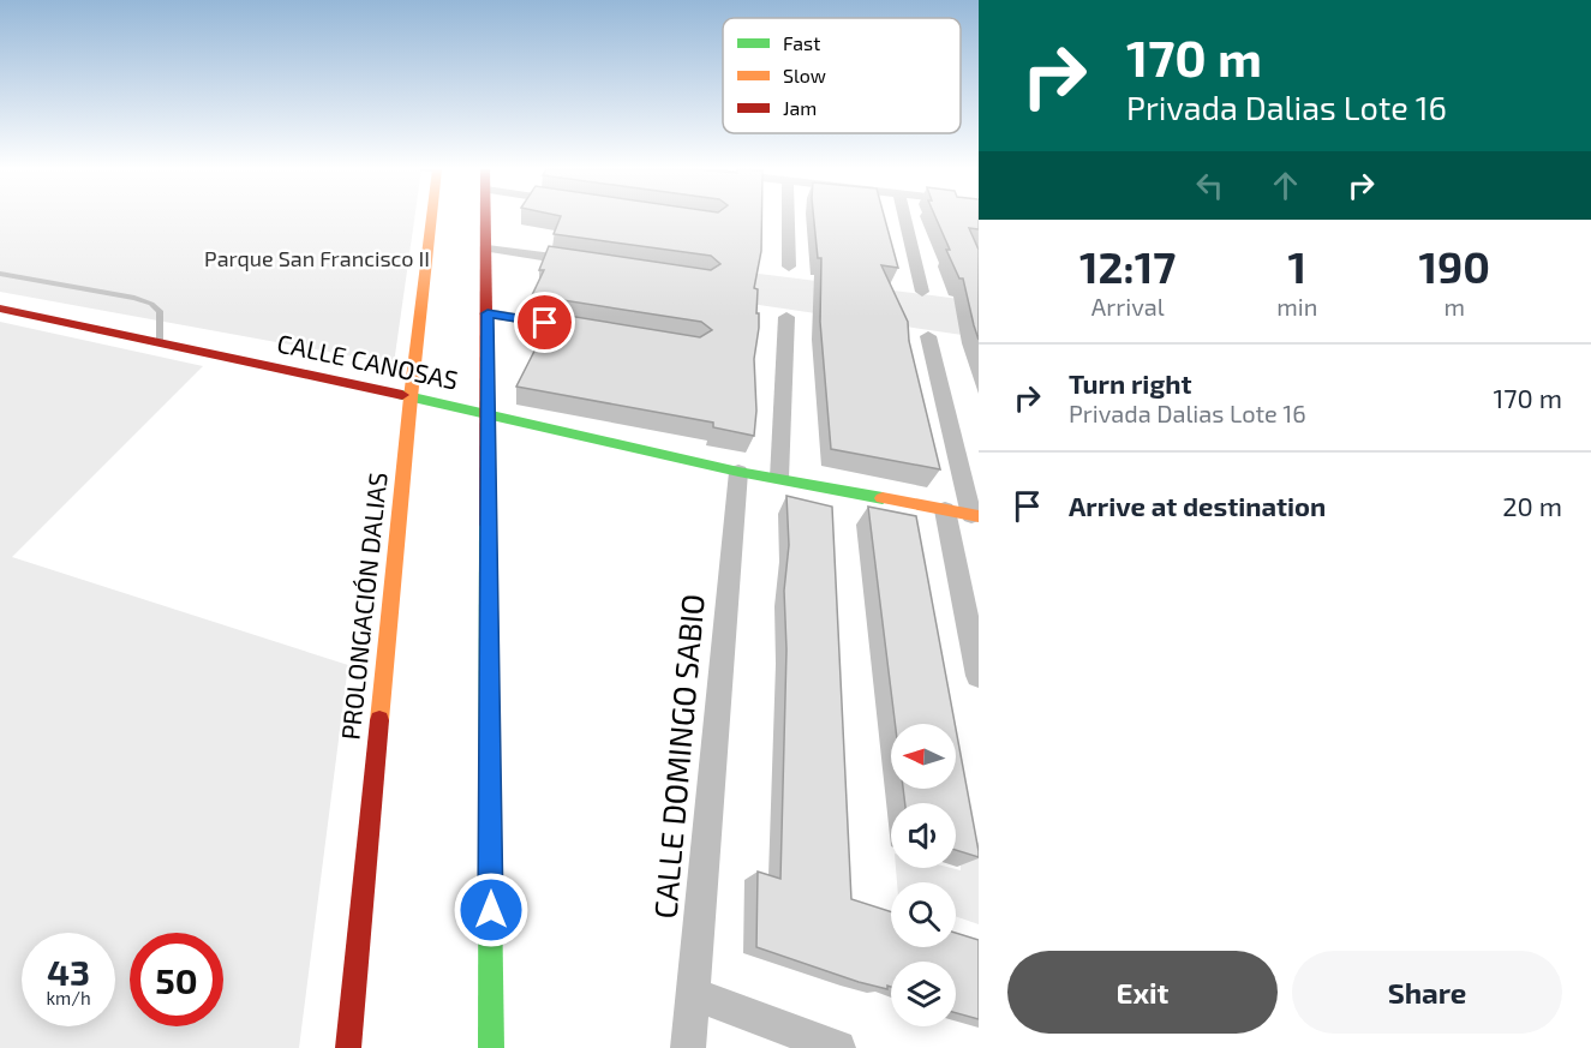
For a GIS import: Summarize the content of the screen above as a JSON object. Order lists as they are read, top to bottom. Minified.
{"streets":{"main road":["CALLE CANOSAS","PROLONGACIÓN DALIAS"],"street":["CALLE DOMINGO SABIO"]},"crossings":[["CALLE CANOSAS","PROLONGACIÓN DALIAS"],["CALLE CANOSAS","CALLE DOMINGO SABIO"]],"parks":["Parque San Francisco II"],"legend":["Fast","Slow","Jam"],"north":"left","page":{"turn":["170 m","Privada Dalias Lote 16"],"eta":["12:17","Arrival","1","min","190","m"],"list":[{"name":"Turn right","note":"Privada Dalias Lote 16","value":"170 m"},{"name":"Arrive at destination","value":"20 m"}],"speed":"43 km/h","limit":"50","buttons":["Exit","Share"]}}
